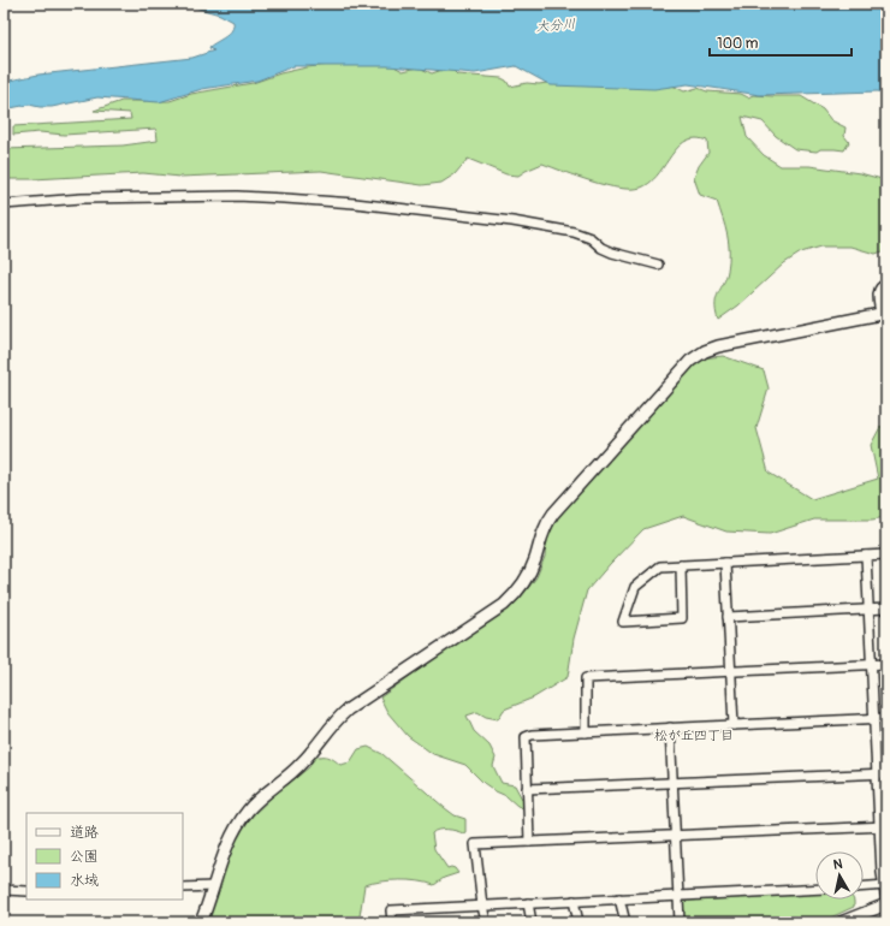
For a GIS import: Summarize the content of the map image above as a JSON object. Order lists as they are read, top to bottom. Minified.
{"districts":["松が丘四丁目"],"water":["大分川"],"legend":["道路","公園","水域"],"scale_bar":"100 m","north":"top"}
